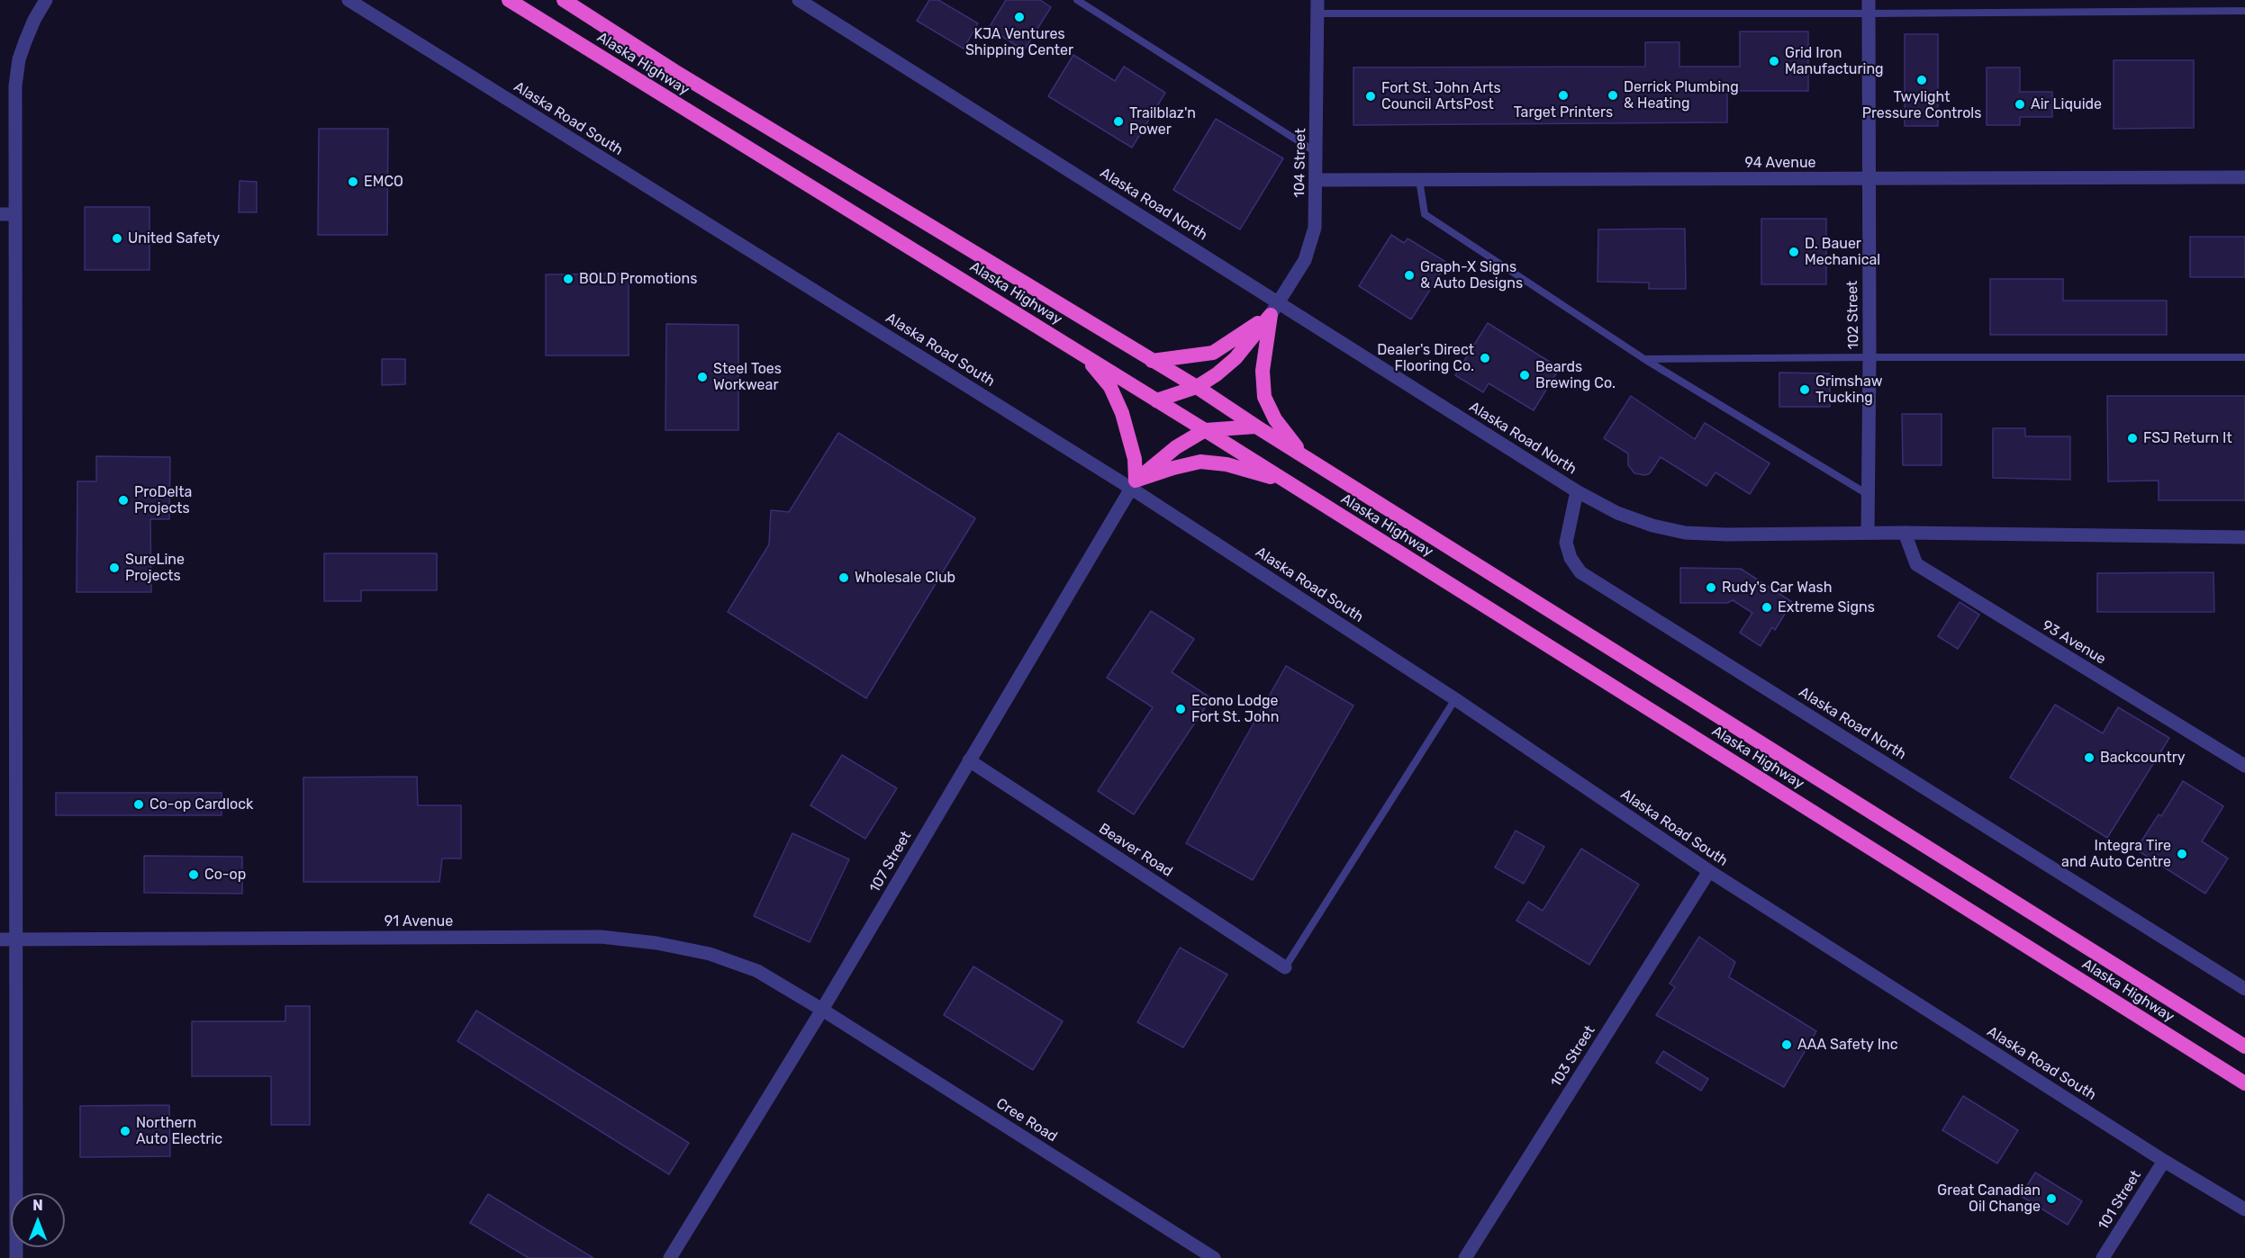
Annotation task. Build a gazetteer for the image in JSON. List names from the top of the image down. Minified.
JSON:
{"streets":{"highway":["Alaska Highway"],"street":["Alaska Road South","104 Street","94 Avenue","Alaska Road North","102 Street","93 Avenue","Beaver Road","107 Street","91 Avenue","103 Street","Cree Road","101 Street"]},"crossings":[["Alaska Road South","107 Street"],["Alaska Road South","103 Street"],["Alaska Road South","101 Street"],["104 Street","94 Avenue"],["104 Street","Alaska Road North"],["94 Avenue","102 Street"],["Beaver Road","107 Street"],["107 Street","91 Avenue"],["107 Street","Cree Road"],["91 Avenue","Cree Road"]],"places":["KJA Ventures Shipping Center","Grid Iron Manufacturing","Twylight Pressure Controls","Target Printers","Derrick Plumbing & Heating","Fort St. John Arts Council ArtsPost","Air Liquide","Trailblaz'n Power","EMCO","United Safety","D. Bauer Mechanical","Graph-X Signs & Auto Designs","BOLD Promotions","Dealer's Direct Flooring Co.","Beards Brewing Co.","Steel Toes Workwear","Grimshaw Trucking","FSJ Return It","ProDelta Projects","SureLine Projects","Wholesale Club","Rudy's Car Wash","Extreme Signs","Econo Lodge Fort St. John","Backcountry","Co-op Cardlock","Integra Tire and Auto Centre","Co-op","AAA Safety Inc","Northern Auto Electric","Great Canadian Oil Change"],"north":"top"}
